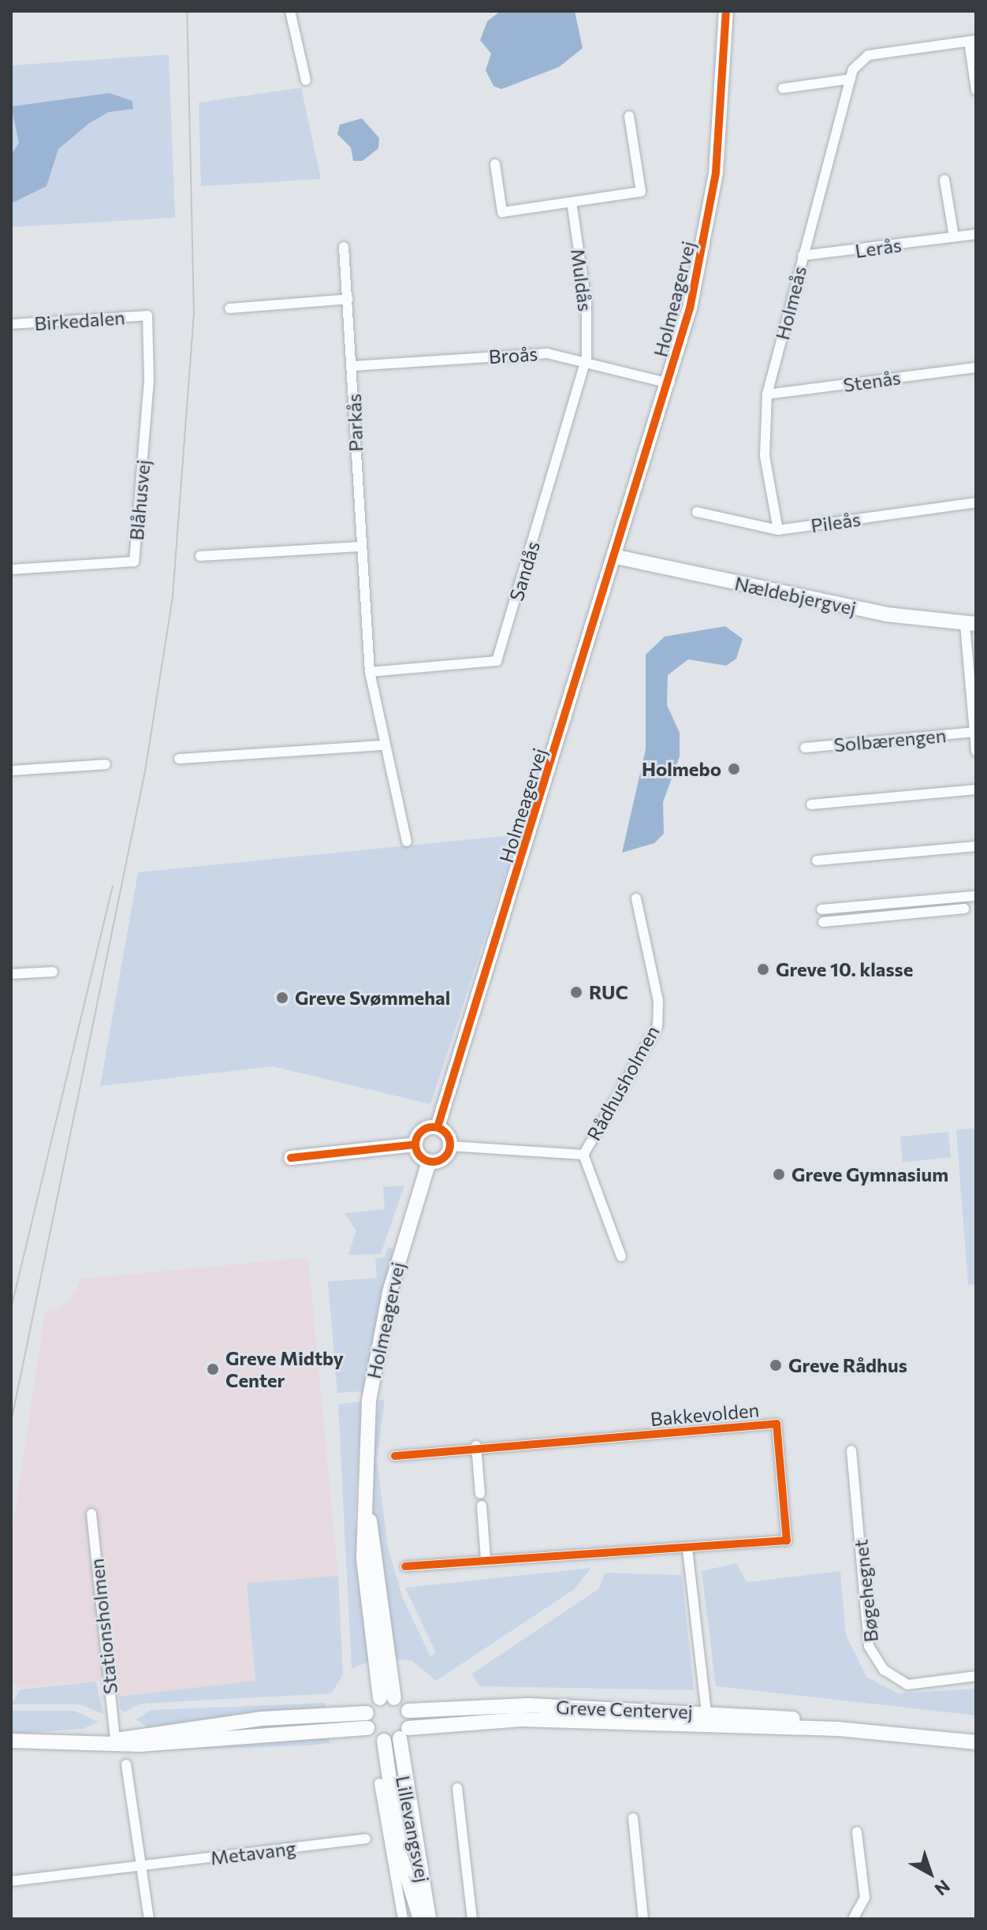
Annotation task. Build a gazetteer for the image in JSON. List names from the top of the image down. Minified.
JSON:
{"streets":{"street":["Lerås","Muldås","Holmeagervej","Holmeås","Birkedalen","Broås","Stenås","Parkås","Blåhusvej","Pileås","Sandås","Nældebjergvej","Solbærengen","Rådhusholmen","Bakkevolden","Bøgehegnet","Stationsholmen","Greve Centervej","Lillevangsvej","Metavang"]},"crossings":[["Lerås","Holmeås"],["Muldås","Broås"],["Muldås","Sandås"],["Holmeagervej","Broås"],["Holmeagervej","Nældebjergvej"],["Holmeagervej","Rådhusholmen"],["Holmeås","Stenås"],["Holmeås","Pileås"],["Birkedalen","Blåhusvej"],["Broås","Parkås"],["Broås","Sandås"],["Parkås","Sandås"],["Greve Centervej","Lillevangsvej"]],"places":["Holmebo","Greve 10. klasse","RUC","Greve Svømmehal","Greve Gymnasium","Greve Rådhus","Greve Midtby Center"],"north":"bottom right"}
